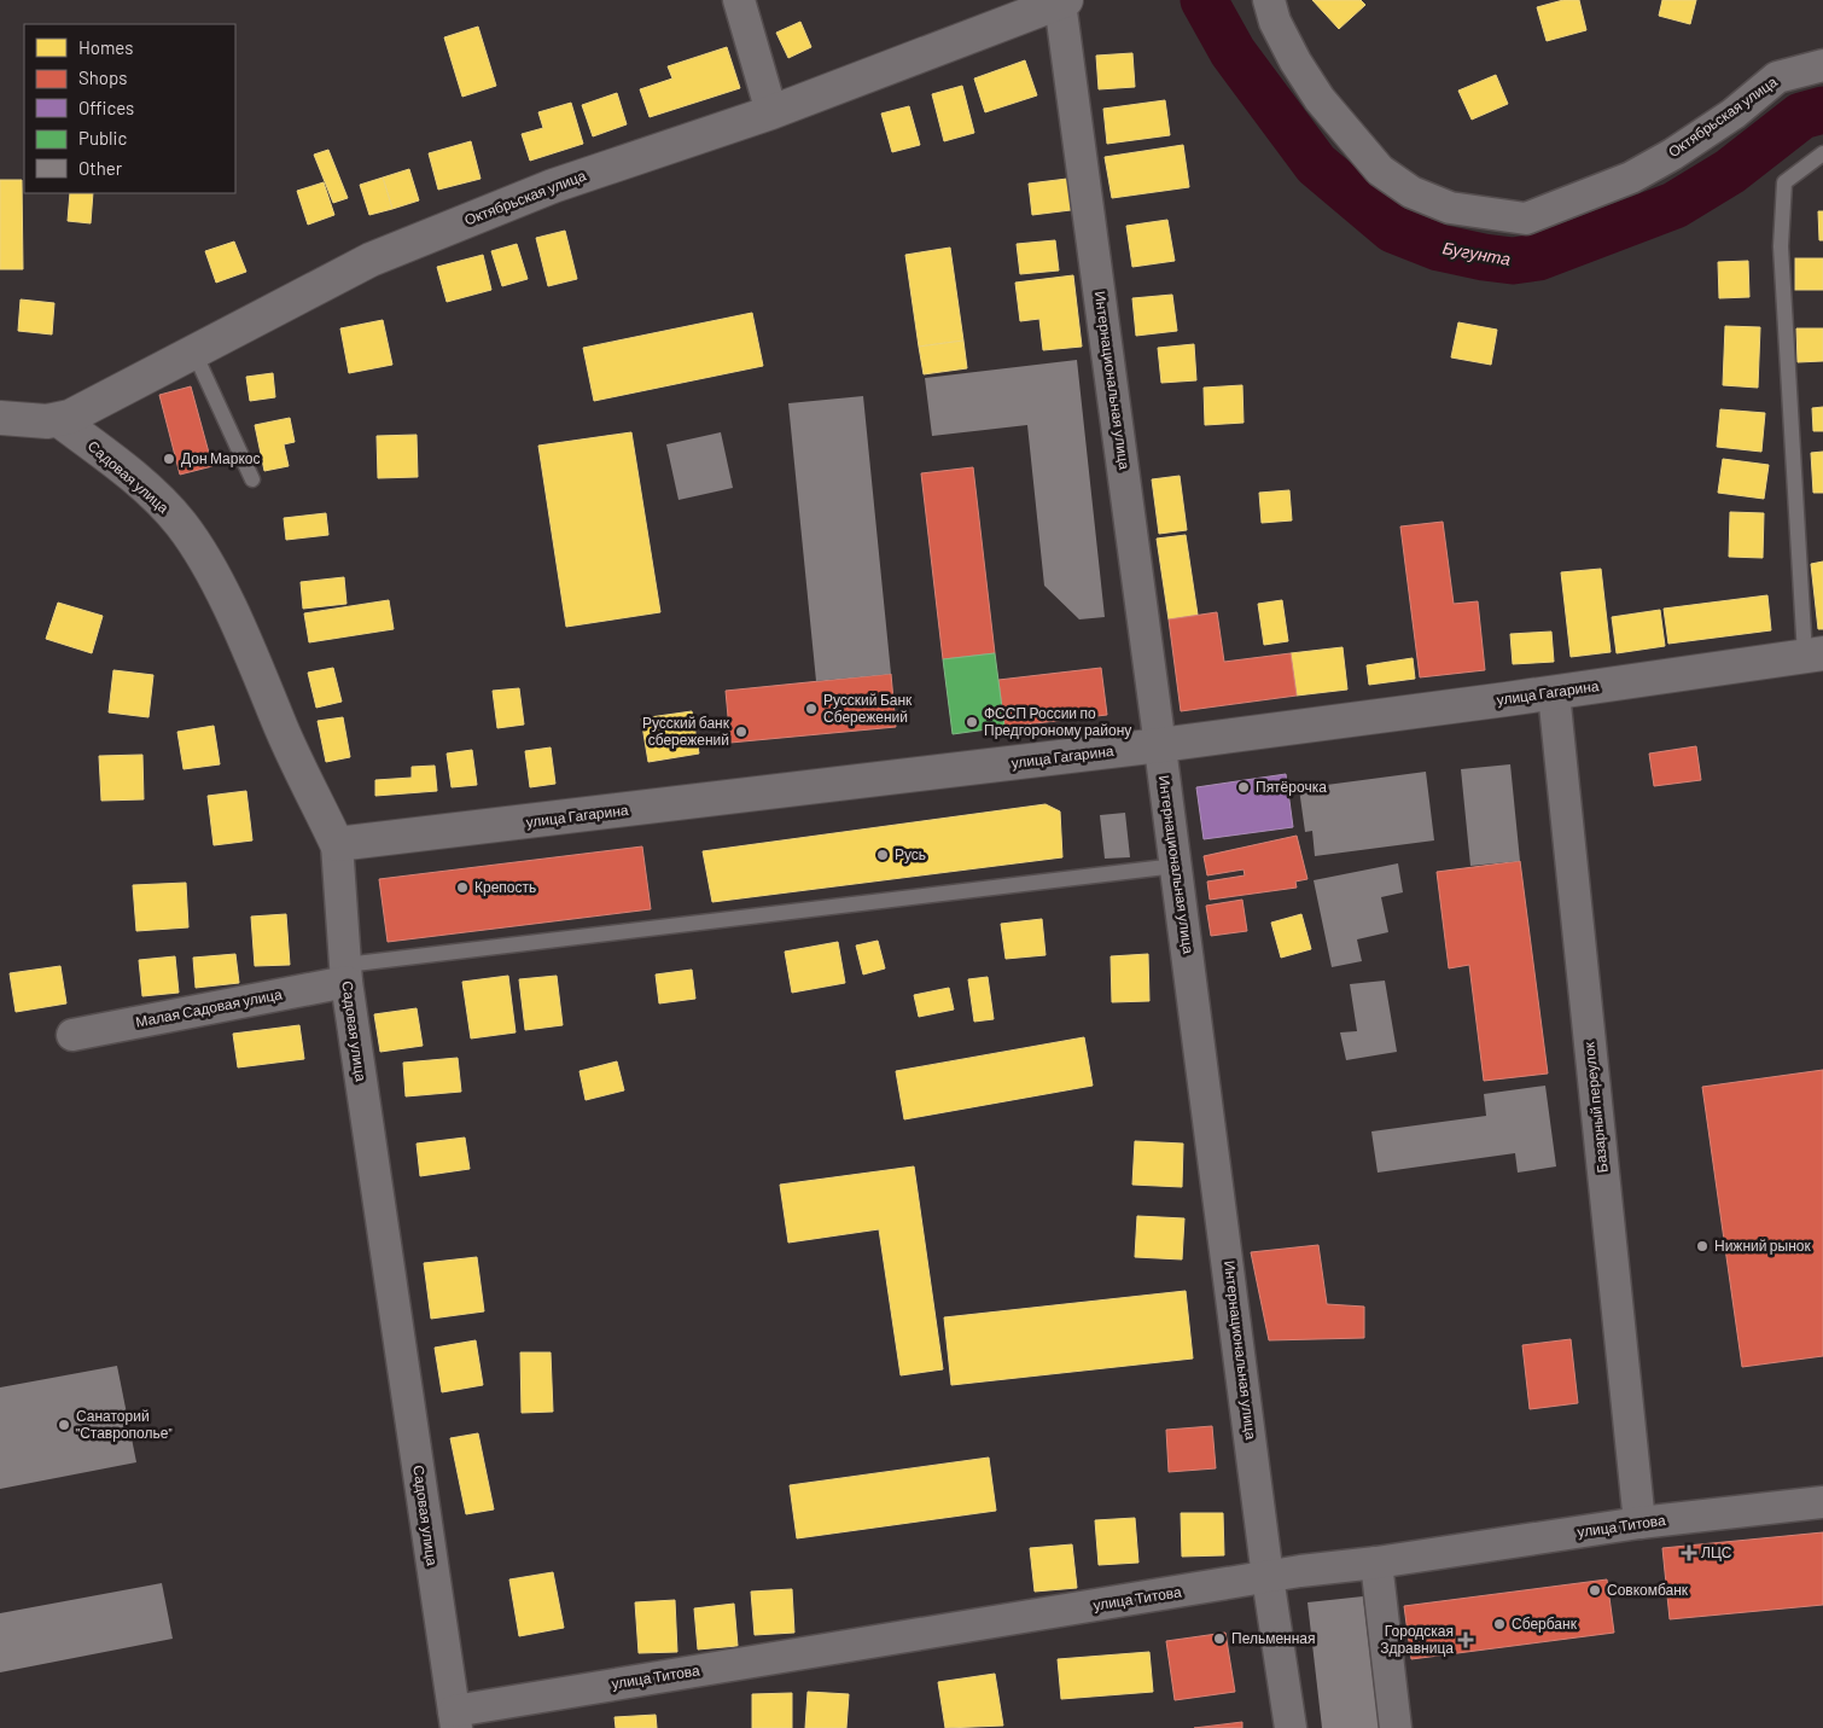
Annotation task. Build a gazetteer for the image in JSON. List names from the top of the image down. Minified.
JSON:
{"streets":{"street":["Октябрьская улица","Интернациональная улица","Садовая улица","улица Гагарина","Малая Садовая улица","Базарный переулок","улица Титова"]},"crossings":[["Октябрьская улица","Интернациональная улица"],["Октябрьская улица","Садовая улица"],["Интернациональная улица","улица Гагарина"],["Интернациональная улица","улица Титова"],["Садовая улица","улица Гагарина"],["Садовая улица","Малая Садовая улица"],["Садовая улица","улица Титова"],["улица Гагарина","Базарный переулок"],["Базарный переулок","улица Титова"]],"water":["Бугунта"],"places":{"other":["Дон Маркос","Русский Банк Сбережений","ФССП России по Предгороному району","Русский банк сбережений","Пятёрочка","Русь","Крепость","Нижний рынок","Санаторий \"Ставрополье\"","Совкомбанк","Сбербанк","Пельменная"],"health":["ЛЦС","Городская Здравница"]},"legend":["Homes","Shops","Offices","Public","Other"]}
